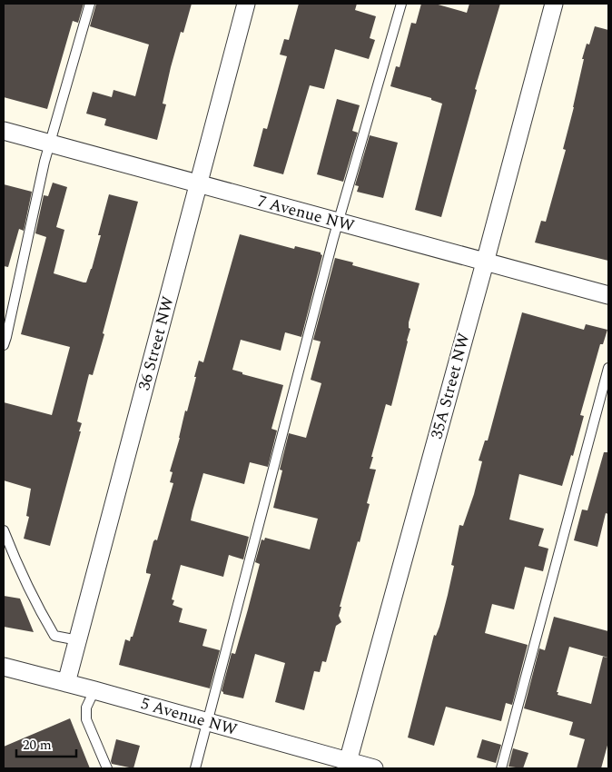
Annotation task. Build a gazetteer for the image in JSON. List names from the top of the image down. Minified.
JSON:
{"streets":{"street":["7 Avenue NW","36 Street NW","35A Street NW","5 Avenue NW"]},"crossings":[["7 Avenue NW","36 Street NW"],["7 Avenue NW","35A Street NW"],["36 Street NW","5 Avenue NW"],["35A Street NW","5 Avenue NW"]],"scale_bar":"20 m"}
